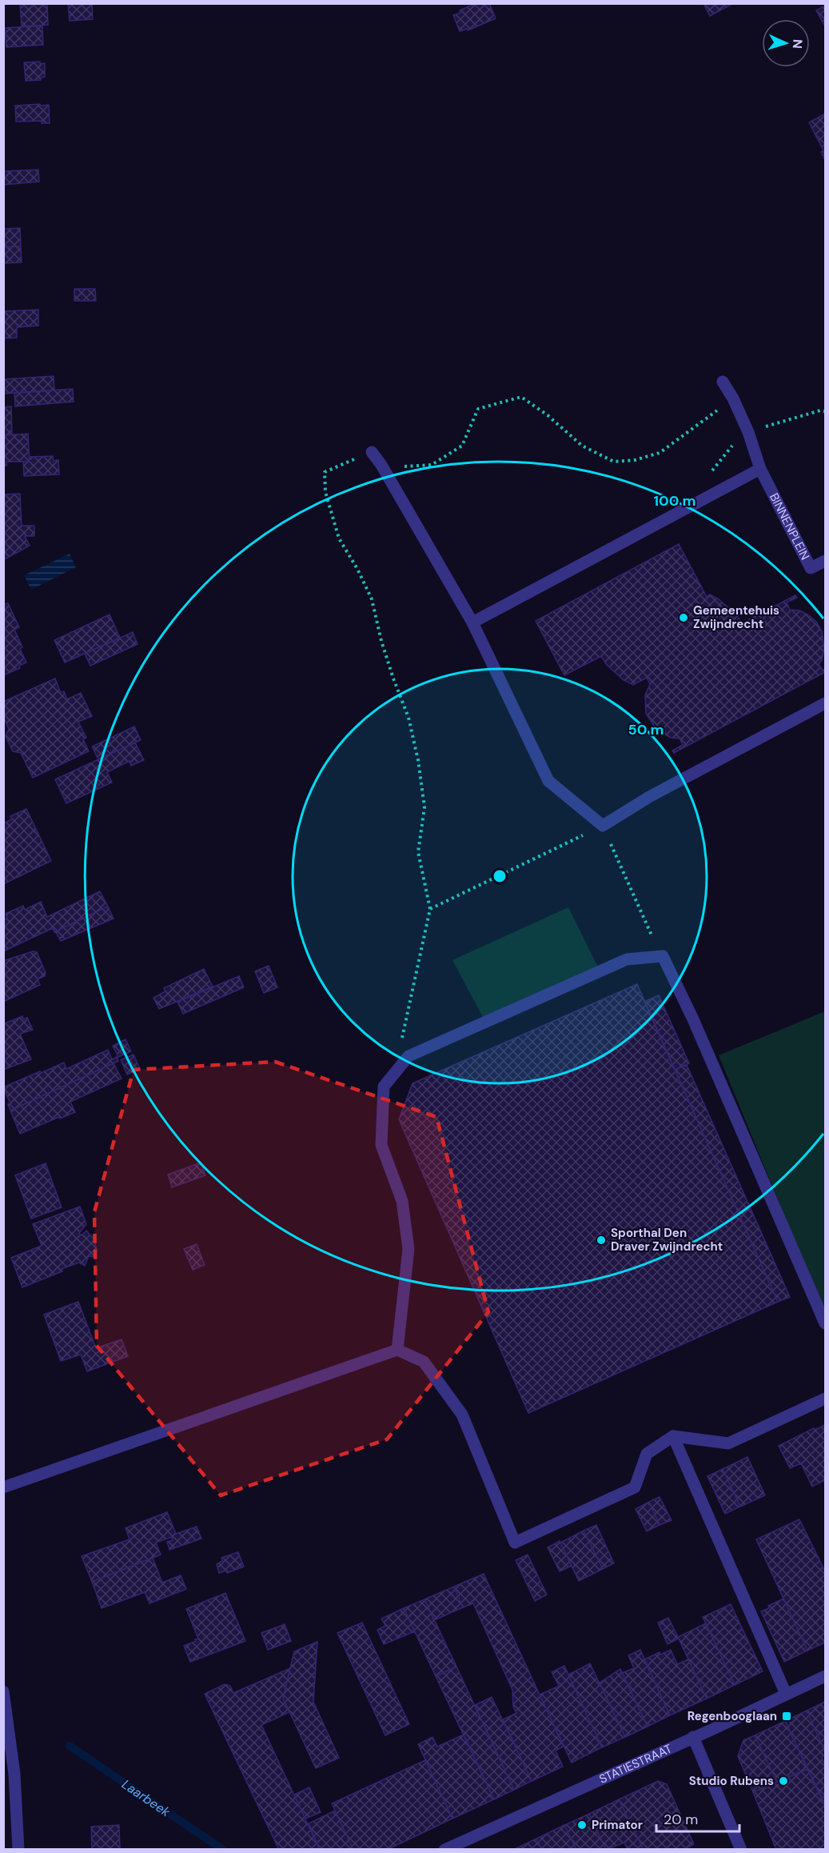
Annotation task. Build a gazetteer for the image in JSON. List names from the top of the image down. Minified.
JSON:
{"streets":{"street":["BINNENPLEIN","STATIESTRAAT"]},"water":["Laarbeek"],"places":{"other":["Gemeentehuis Zwijndrecht","Sporthal Den Draver Zwijndrecht","Studio Rubens","Primator"],"transit":["Regenbooglaan"]},"scale_bar":"20 m","north":"right","rings":["100 m","50 m"]}
